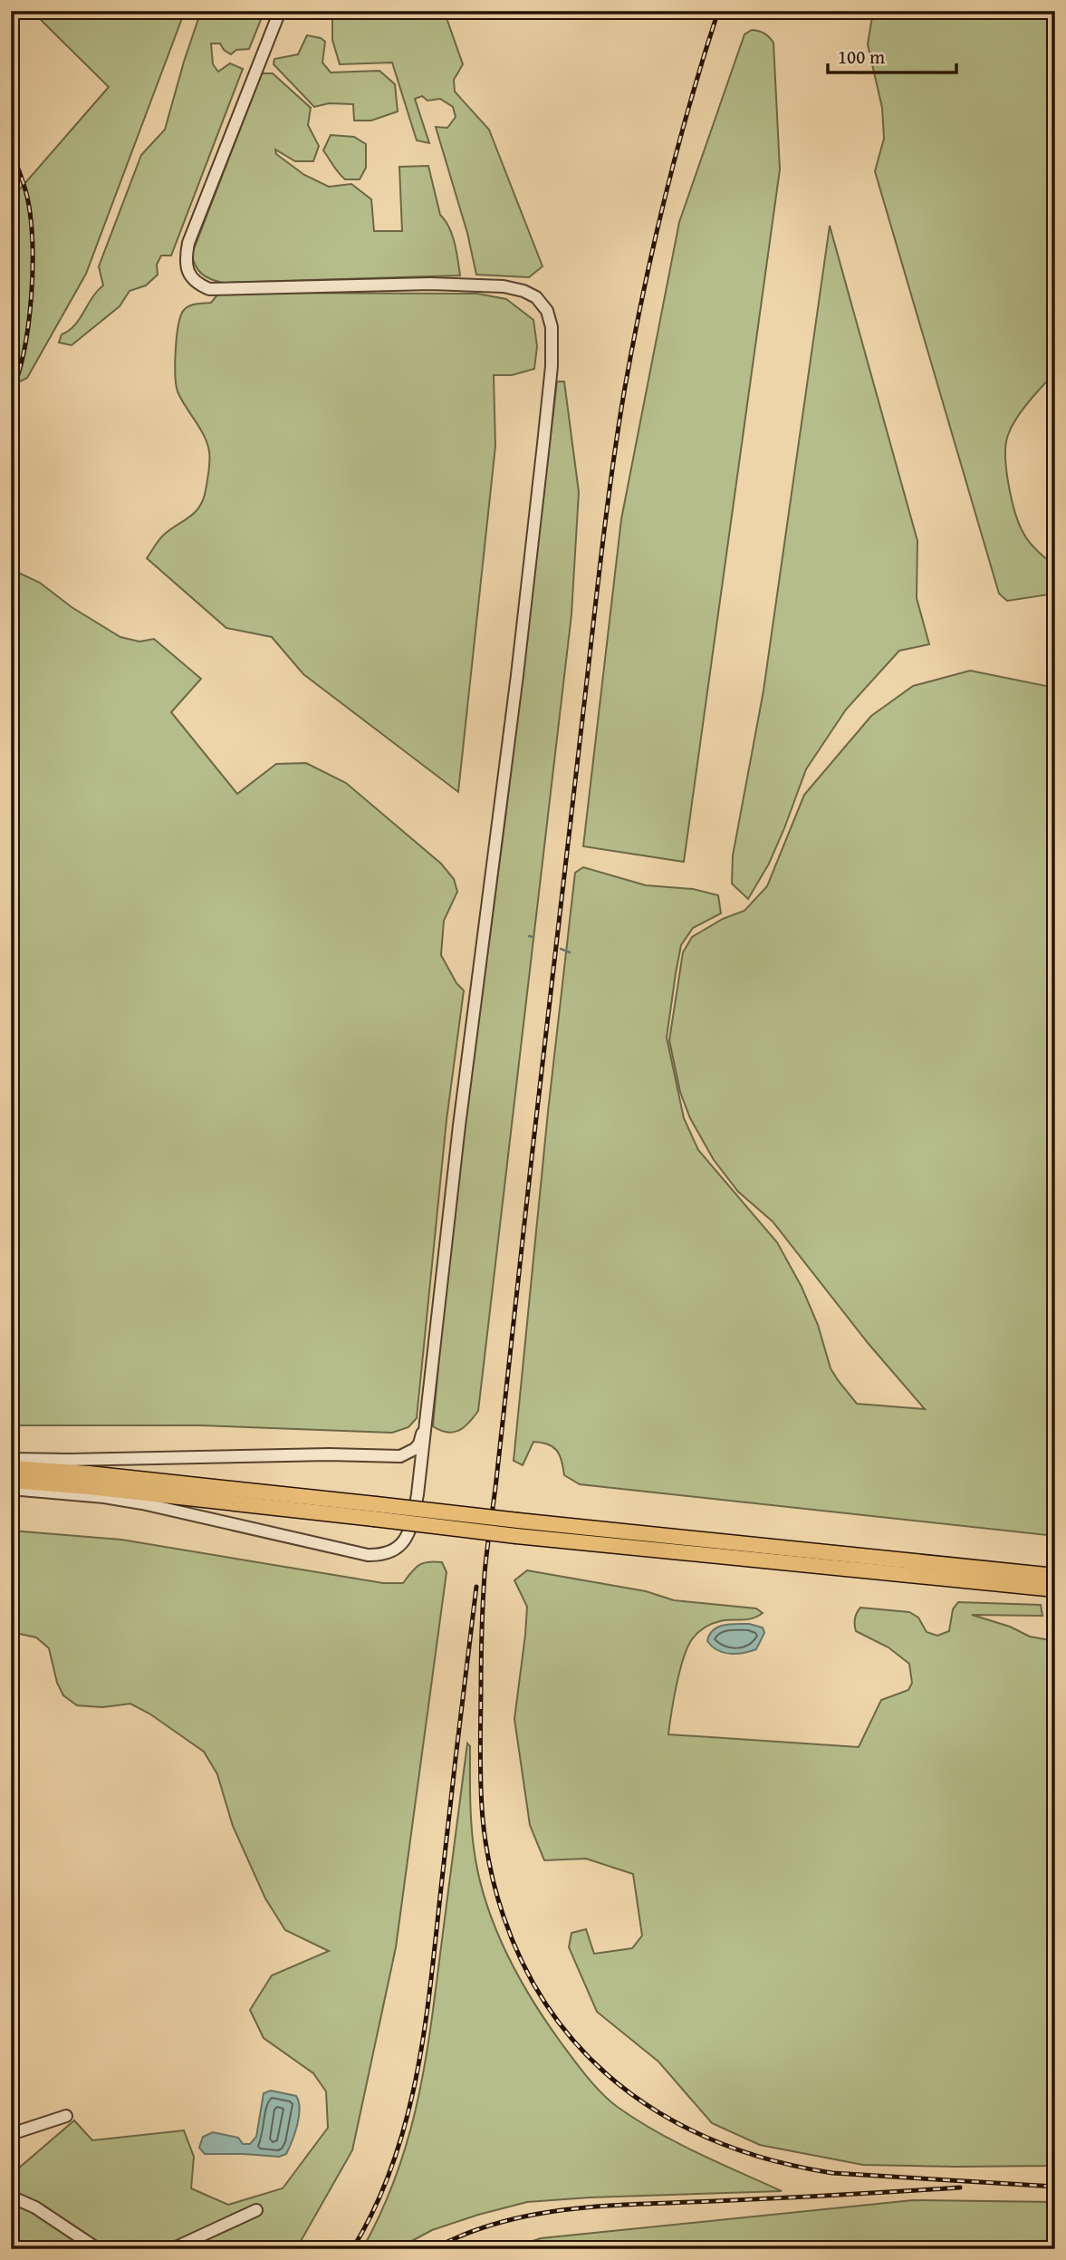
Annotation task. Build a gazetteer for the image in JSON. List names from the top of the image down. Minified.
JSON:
{"scale_bar":"100 m"}
